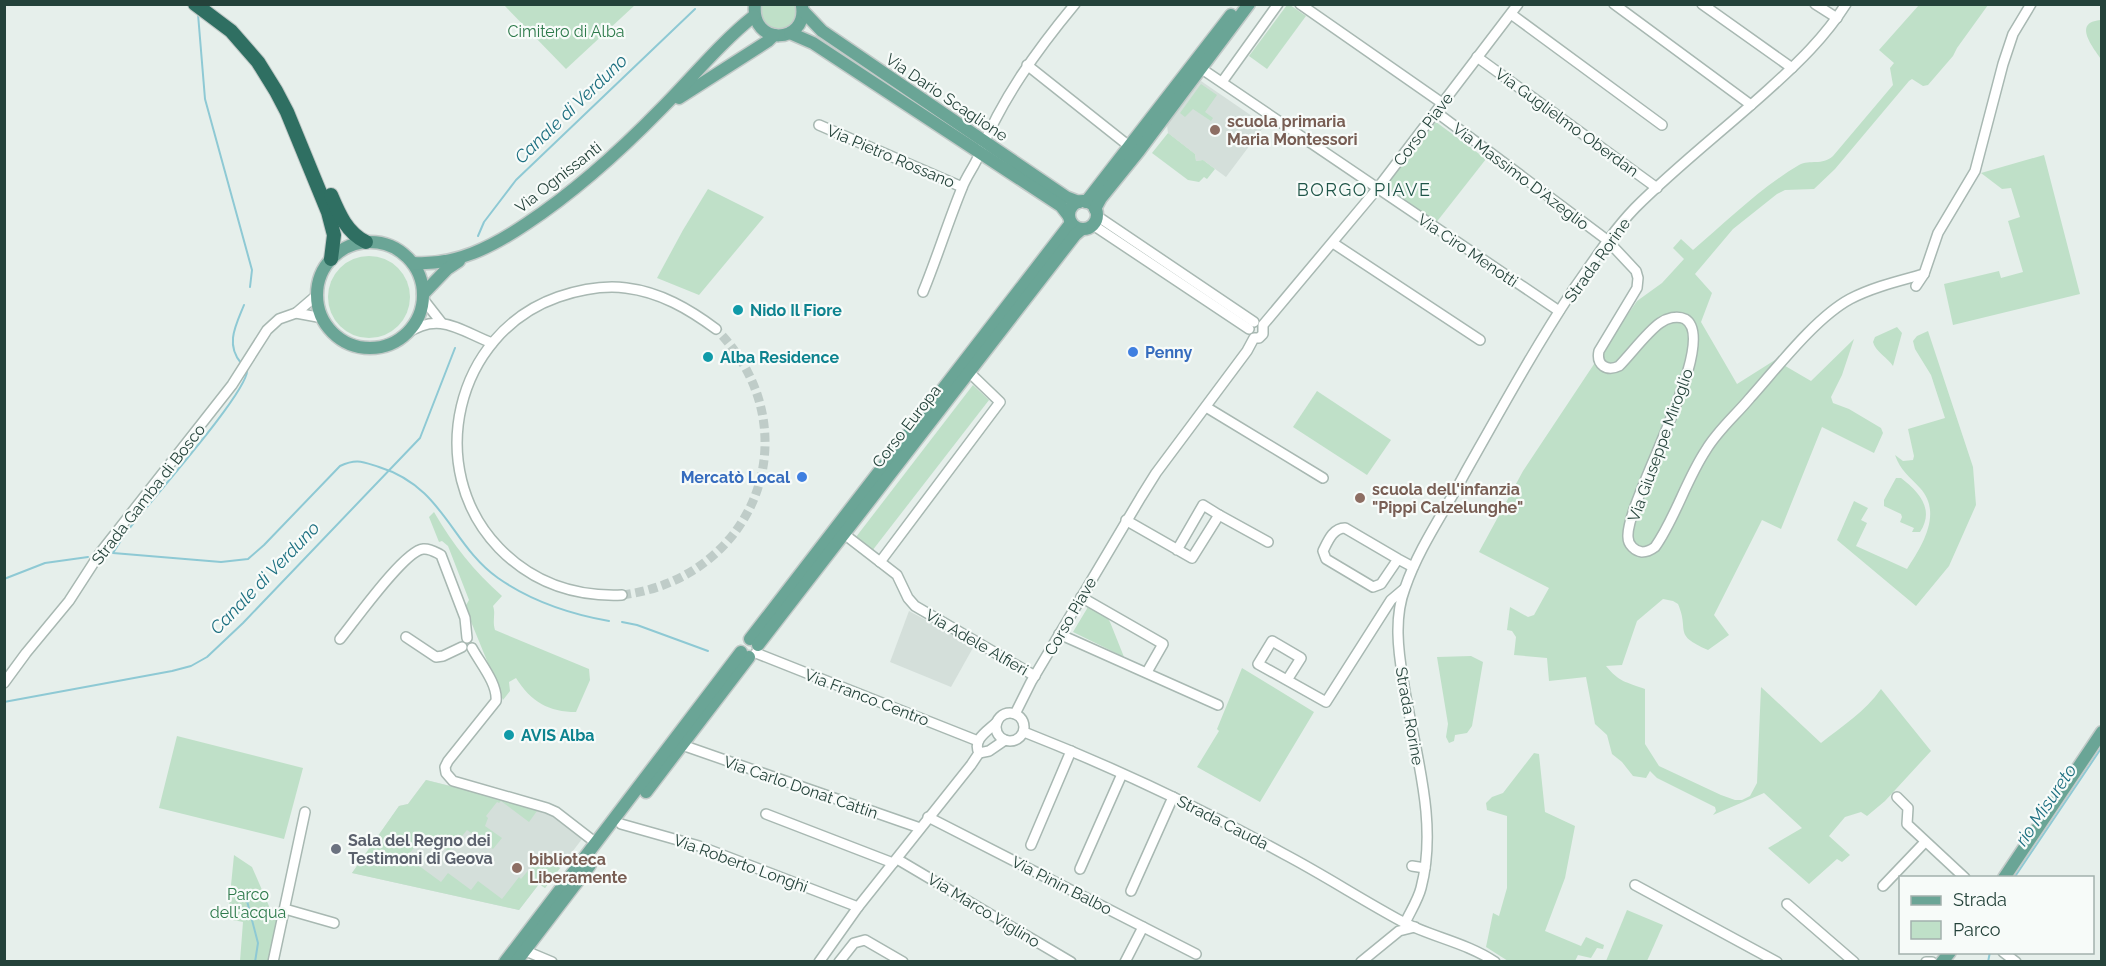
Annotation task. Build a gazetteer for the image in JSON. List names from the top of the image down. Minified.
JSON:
{"streets":{"main road":["Via Dario Scaglione","Via Ognissanti","Corso Europa"],"street":["Via Guglielmo Oberdan","Corso Piave","Via Pietro Rossano","Via Massimo D'Azeglio","Via Ciro Menotti","Strada Rorine","Via Giuseppe Miroglio","Strada Gamba di Bosco","Via Adele Alfieri","Via Franco Centro","Via Carlo Donat Cattin","Strada Cauda","Via Roberto Longhi","Via Pinin Balbo","Via Marco Viglino"]},"crossings":[["Via Dario Scaglione","Corso Piave"],["Via Dario Scaglione","Corso Europa"],["Via Guglielmo Oberdan","Corso Piave"],["Via Guglielmo Oberdan","Strada Rorine"],["Corso Piave","Via Massimo D'Azeglio"],["Corso Piave","Via Ciro Menotti"],["Corso Piave","Via Adele Alfieri"],["Corso Piave","Strada Cauda"],["Via Massimo D'Azeglio","Strada Rorine"],["Via Massimo D'Azeglio","Via Giuseppe Miroglio"],["Via Ognissanti","Strada Gamba di Bosco"],["Via Ciro Menotti","Strada Rorine"],["Via Ciro Menotti","Corso Europa"],["Strada Rorine","Via Giuseppe Miroglio"],["Strada Rorine","Strada Cauda"],["Corso Europa","Via Adele Alfieri"],["Corso Europa","Via Franco Centro"],["Corso Europa","Via Carlo Donat Cattin"],["Corso Europa","Via Roberto Longhi"]],"districts":["BORGO PIAVE"],"water":["Canale di Verduno","rio Misureto"],"parks":["Cimitero di Alba","Parco dell'acqua"],"places":["scuola primaria Maria Montessori","Nido Il Fiore","Penny","Alba Residence","Mercatò Local","scuola dell'infanzia \"Pippi Calzelunghe\"","AVIS Alba","Sala del Regno dei Testimoni di Geova","biblioteca Liberamente"],"legend":["Strada","Parco"]}
